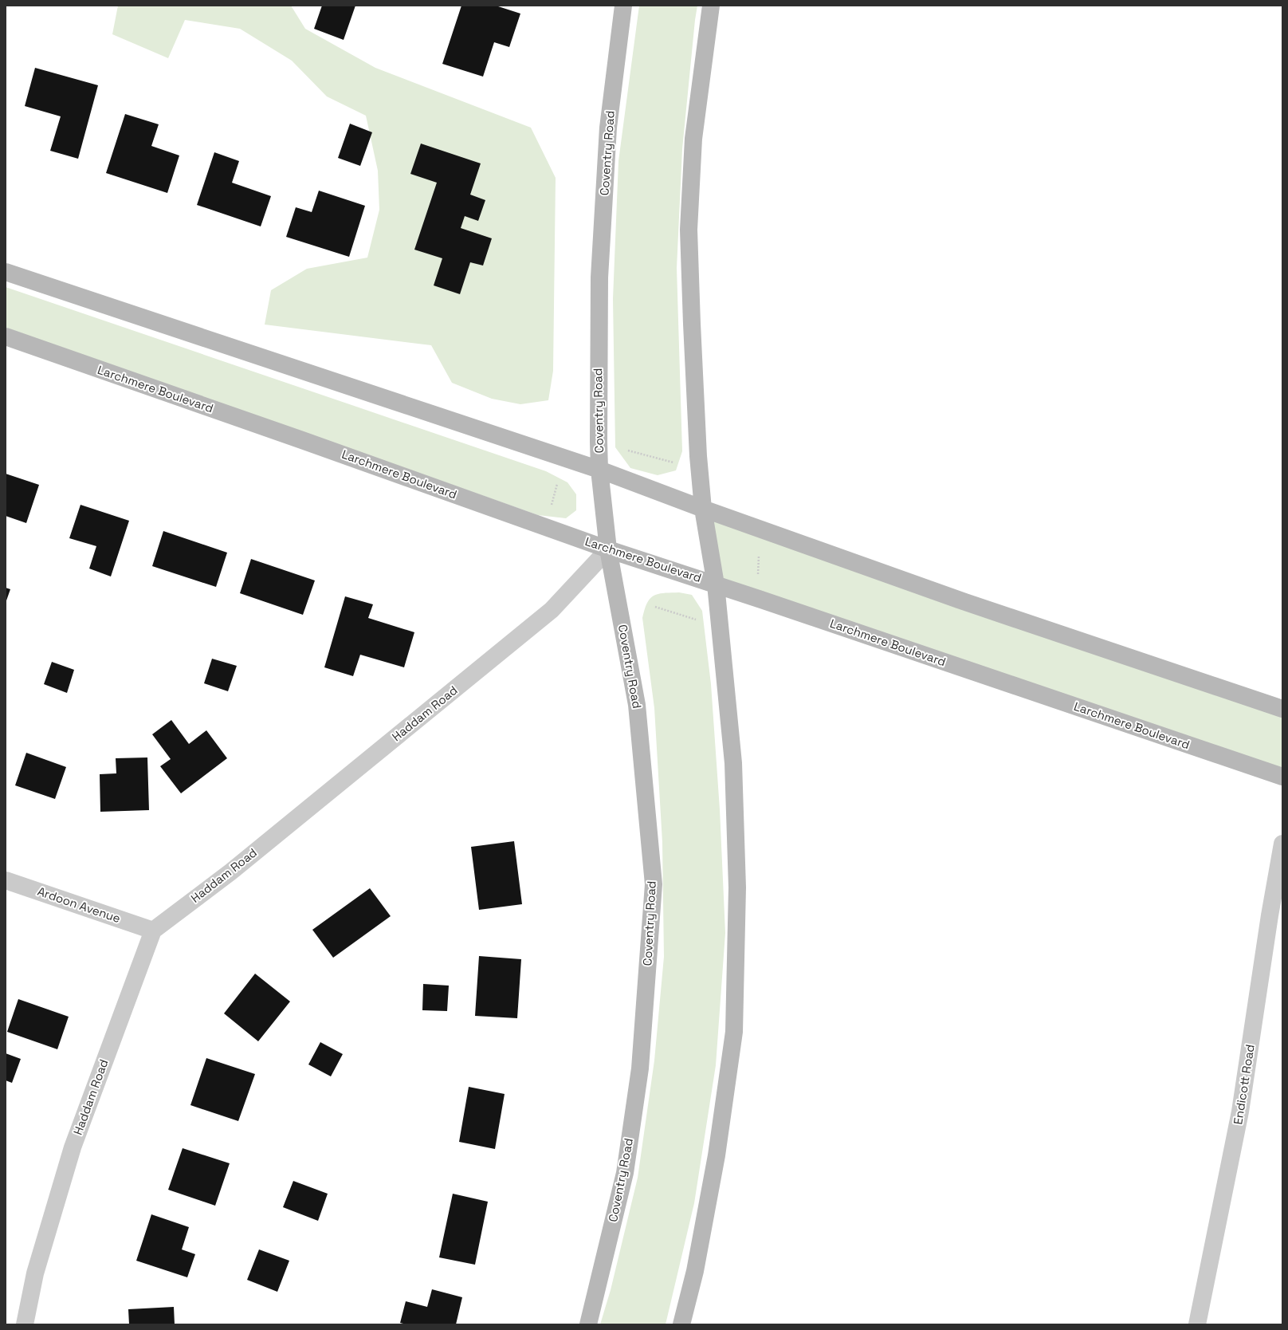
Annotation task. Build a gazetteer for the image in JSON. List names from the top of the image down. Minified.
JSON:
{"streets":{"main road":["Coventry Road","Larchmere Boulevard"],"street":["Haddam Road","Ardoon Avenue","Endicott Road"]},"crossings":[["Coventry Road","Larchmere Boulevard"],["Coventry Road","Haddam Road"],["Larchmere Boulevard","Haddam Road"],["Haddam Road","Ardoon Avenue"]]}
